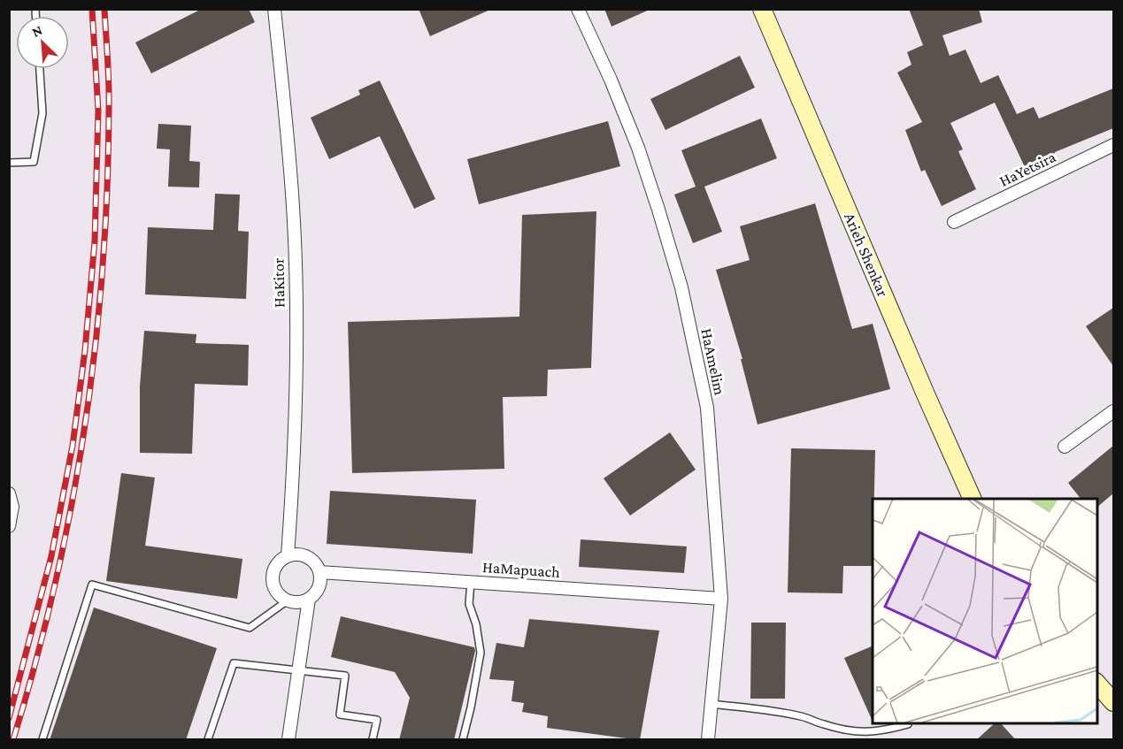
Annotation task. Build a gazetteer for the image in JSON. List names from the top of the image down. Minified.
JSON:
{"streets":{"street":["HaYetsira","Arieh Shenkar","HaKitor","HaAmelim","HaMapuach"]},"crossings":[["HaKitor","HaMapuach"],["HaAmelim","HaMapuach"]],"north":"top left"}
